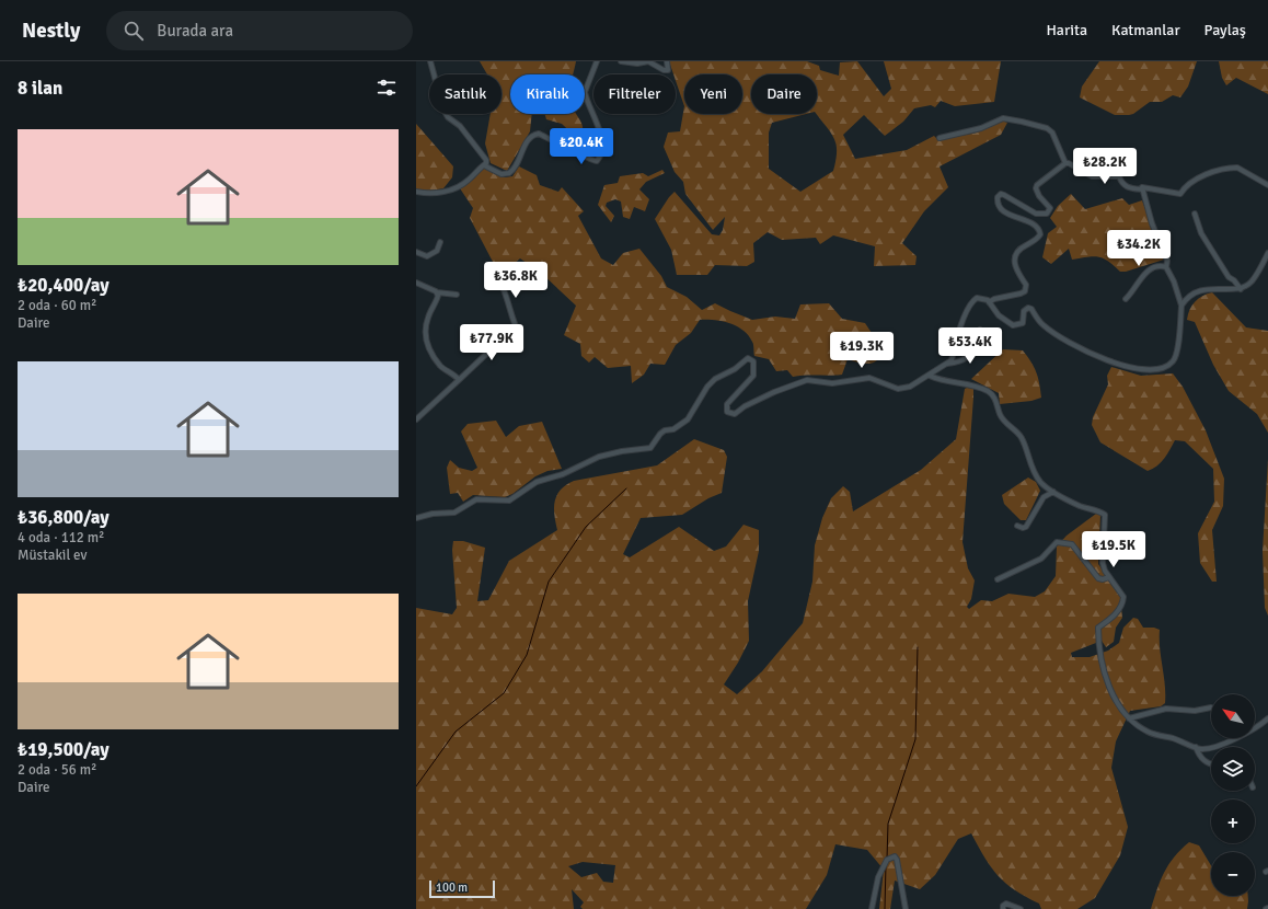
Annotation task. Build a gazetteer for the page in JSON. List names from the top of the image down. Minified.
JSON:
{"scale_bar":"100 m","north":"top left","page":{"header":"Nestly","search":"Burada ara","nav":["Harita","Katmanlar","Paylaş"],"heading":"8 ilan","chip":["Satılık","Kiralık","Filtreler","Yeni","Daire"],"list":[{"name":"₺20,400/ay","note":"2 oda · 60 m² · Daire"},{"name":"₺36,800/ay","note":"4 oda · 112 m² · Müstakil ev"},{"name":"₺19,500/ay","note":"2 oda · 56 m² · Daire"}],"price":["₺20.4K","₺28.2K","₺34.2K","₺36.8K","₺77.9K","₺53.4K","₺19.3K","₺19.5K"],"map_buttons":["+","−"],"scale":"100 m"}}
